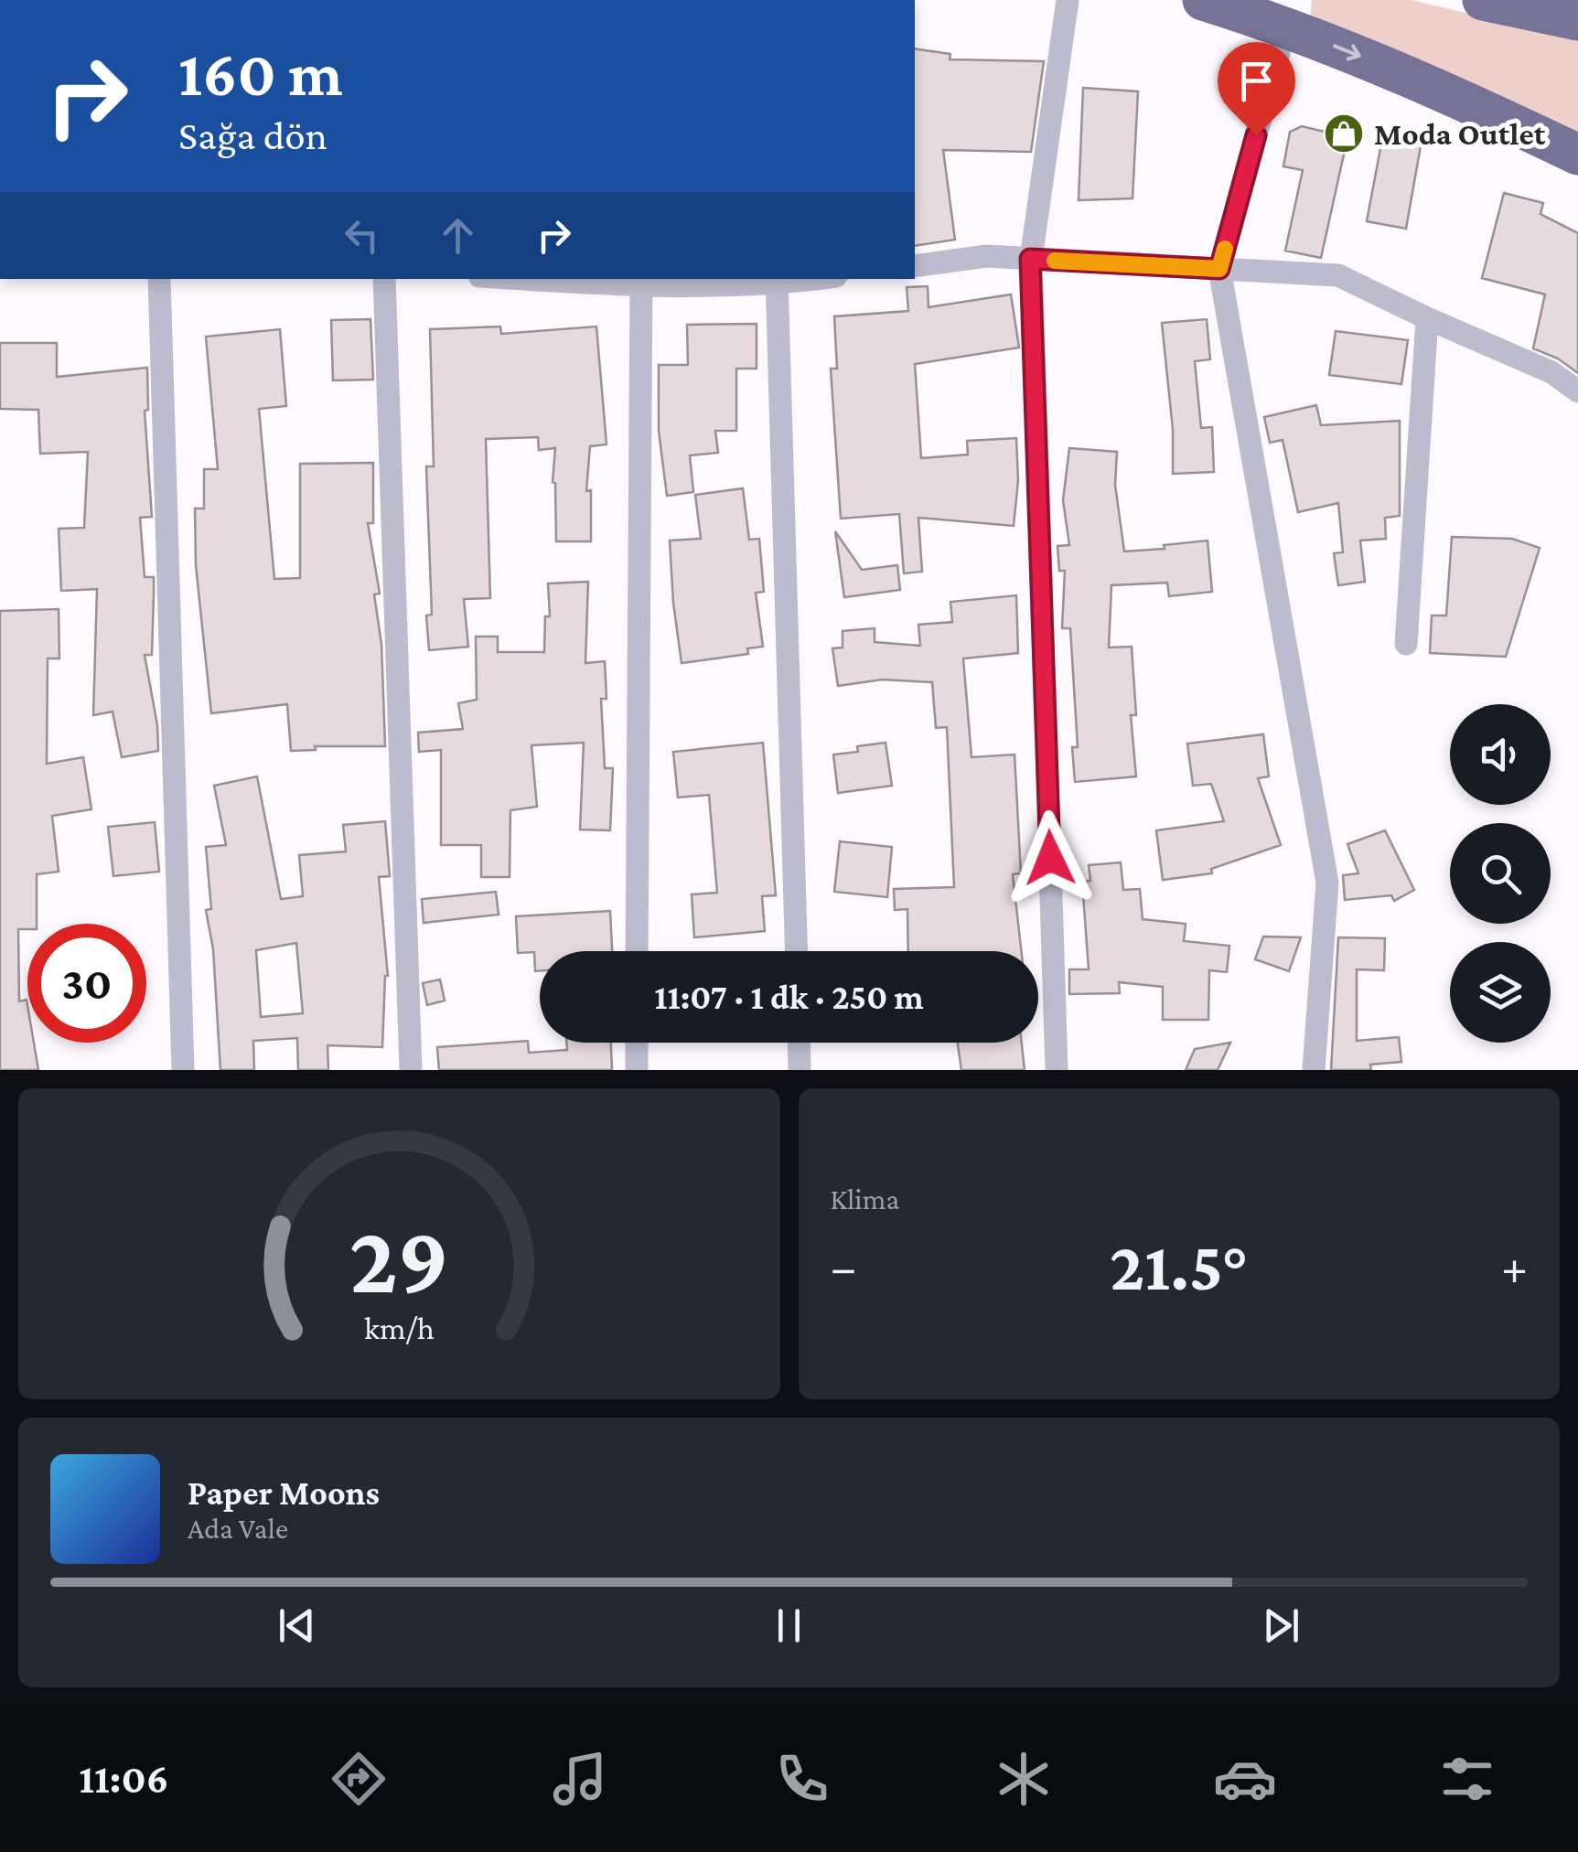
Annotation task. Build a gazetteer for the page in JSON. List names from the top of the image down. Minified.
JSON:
{"places":{"shop":["Moda Outlet"]},"page":{"turn":["160 m","Sağa dön"],"limit":"30","trip":"11:07 · 1 dk · 250 m","tile":"Klima","heat":["−","21.5°","+"],"song":["Paper Moons","Ada Vale"],"tabs":"11:06","gauge":["29","km/h"]}}
